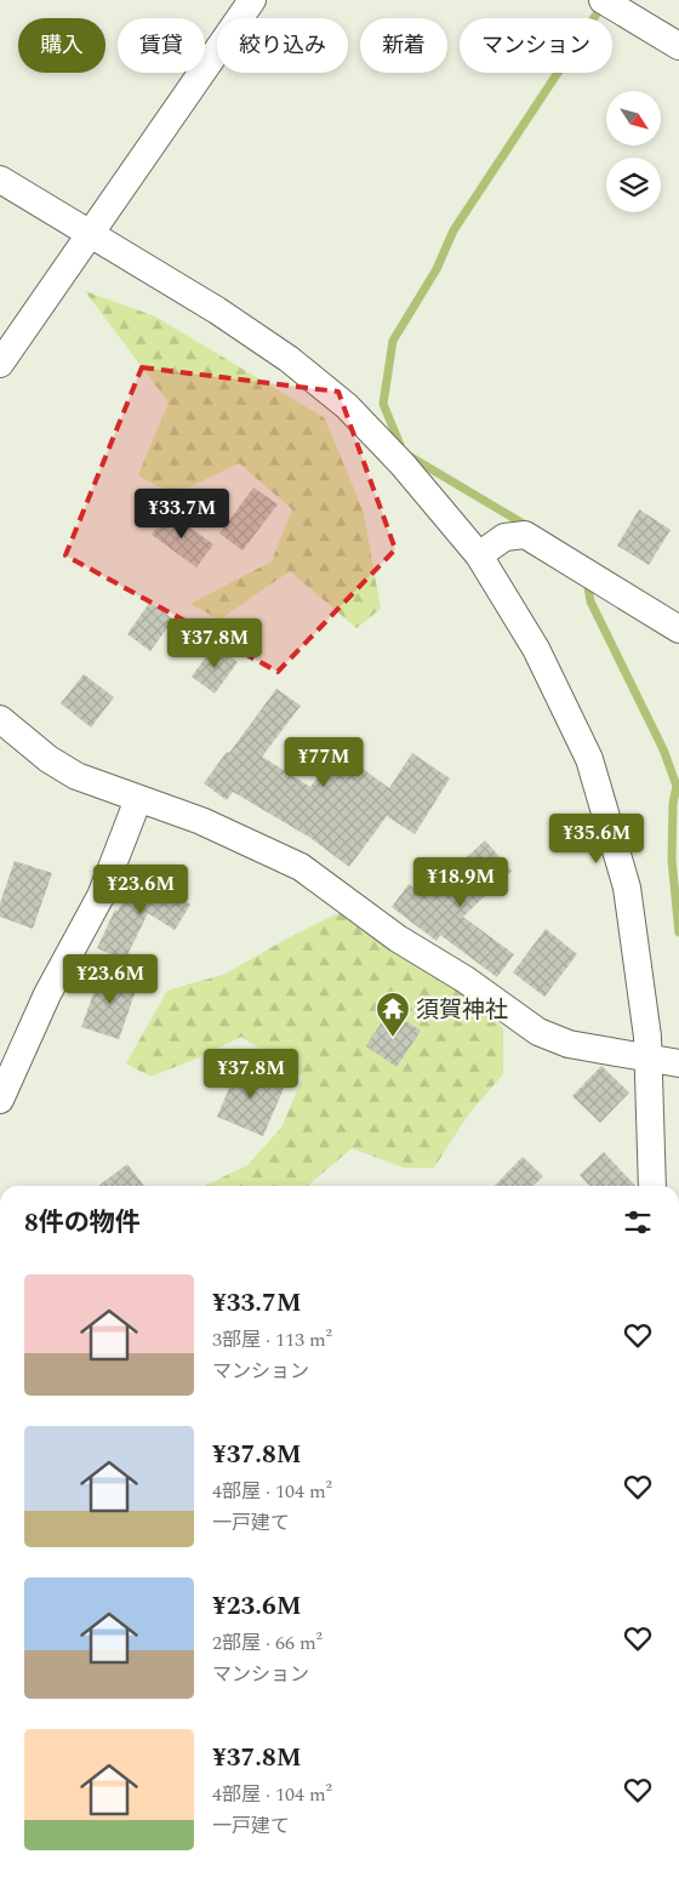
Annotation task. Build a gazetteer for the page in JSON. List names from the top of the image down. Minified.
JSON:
{"places":{"temple":["須賀神社"]},"north":"bottom right","page":{"chip":["購入","賃貸","絞り込み","新着","マンション"],"price":["¥33.7M","¥37.8M","¥77M","¥35.6M","¥18.9M","¥23.6M","¥23.6M","¥37.8M"],"heading":"8件の物件","list":[{"name":"¥33.7M","note":"3部屋 · 113 m² · マンション"},{"name":"¥37.8M","note":"4部屋 · 104 m² · 一戸建て"},{"name":"¥23.6M","note":"2部屋 · 66 m² · マンション"},{"name":"¥37.8M","note":"4部屋 · 104 m² · 一戸建て"}]}}
